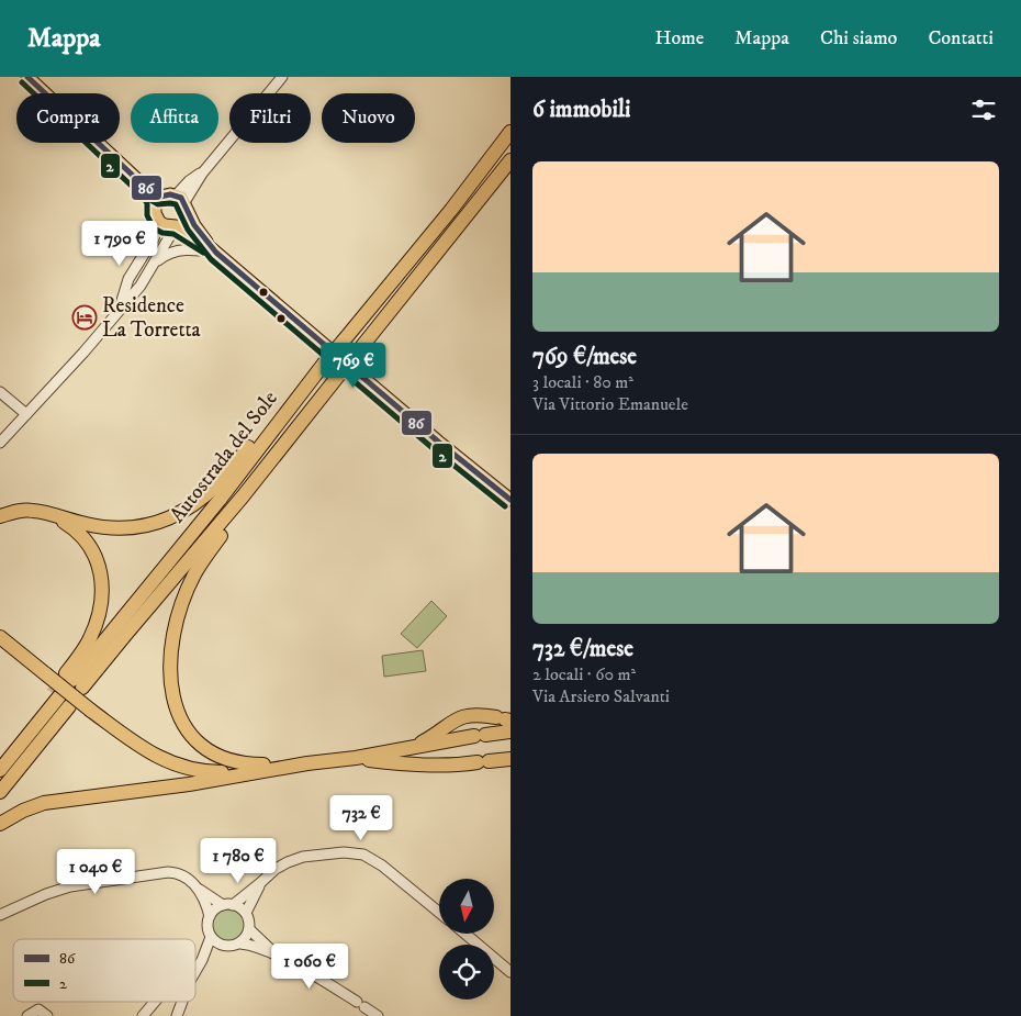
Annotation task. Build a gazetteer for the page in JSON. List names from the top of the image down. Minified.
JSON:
{"streets":{"highway":["Autostrada del Sole"]},"places":{"hotel":["Residence La Torretta"]},"lines":["transit line 86","transit line 2"],"legend":["86","2"],"north":"bottom","page":{"header":"Mappa","nav":["Home","Mappa","Chi siamo","Contatti"],"heading":"6 immobili","chip":["Compra","Affitta","Filtri","Nuovo"],"list":[{"name":"769 €/mese","note":"3 locali · 80 m² · Via Vittorio Emanuele"},{"name":"732 €/mese","note":"2 locali · 60 m² · Via Arsiero Salvanti"}],"price":["1 790 €","769 €","732 €","1 780 €","1 040 €","1 060 €"]}}
